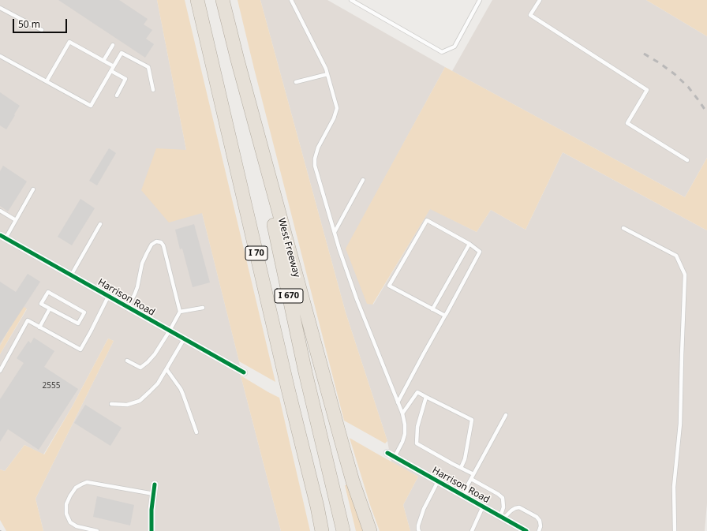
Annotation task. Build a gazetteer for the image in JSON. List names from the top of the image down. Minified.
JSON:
{"streets":{"highway":["West Freeway","I 70","I 670"],"street":["Harrison Road"]},"crossings":[["West Freeway","I 670"]],"house_numbers":["2555"],"scale_bar":"50 m"}
